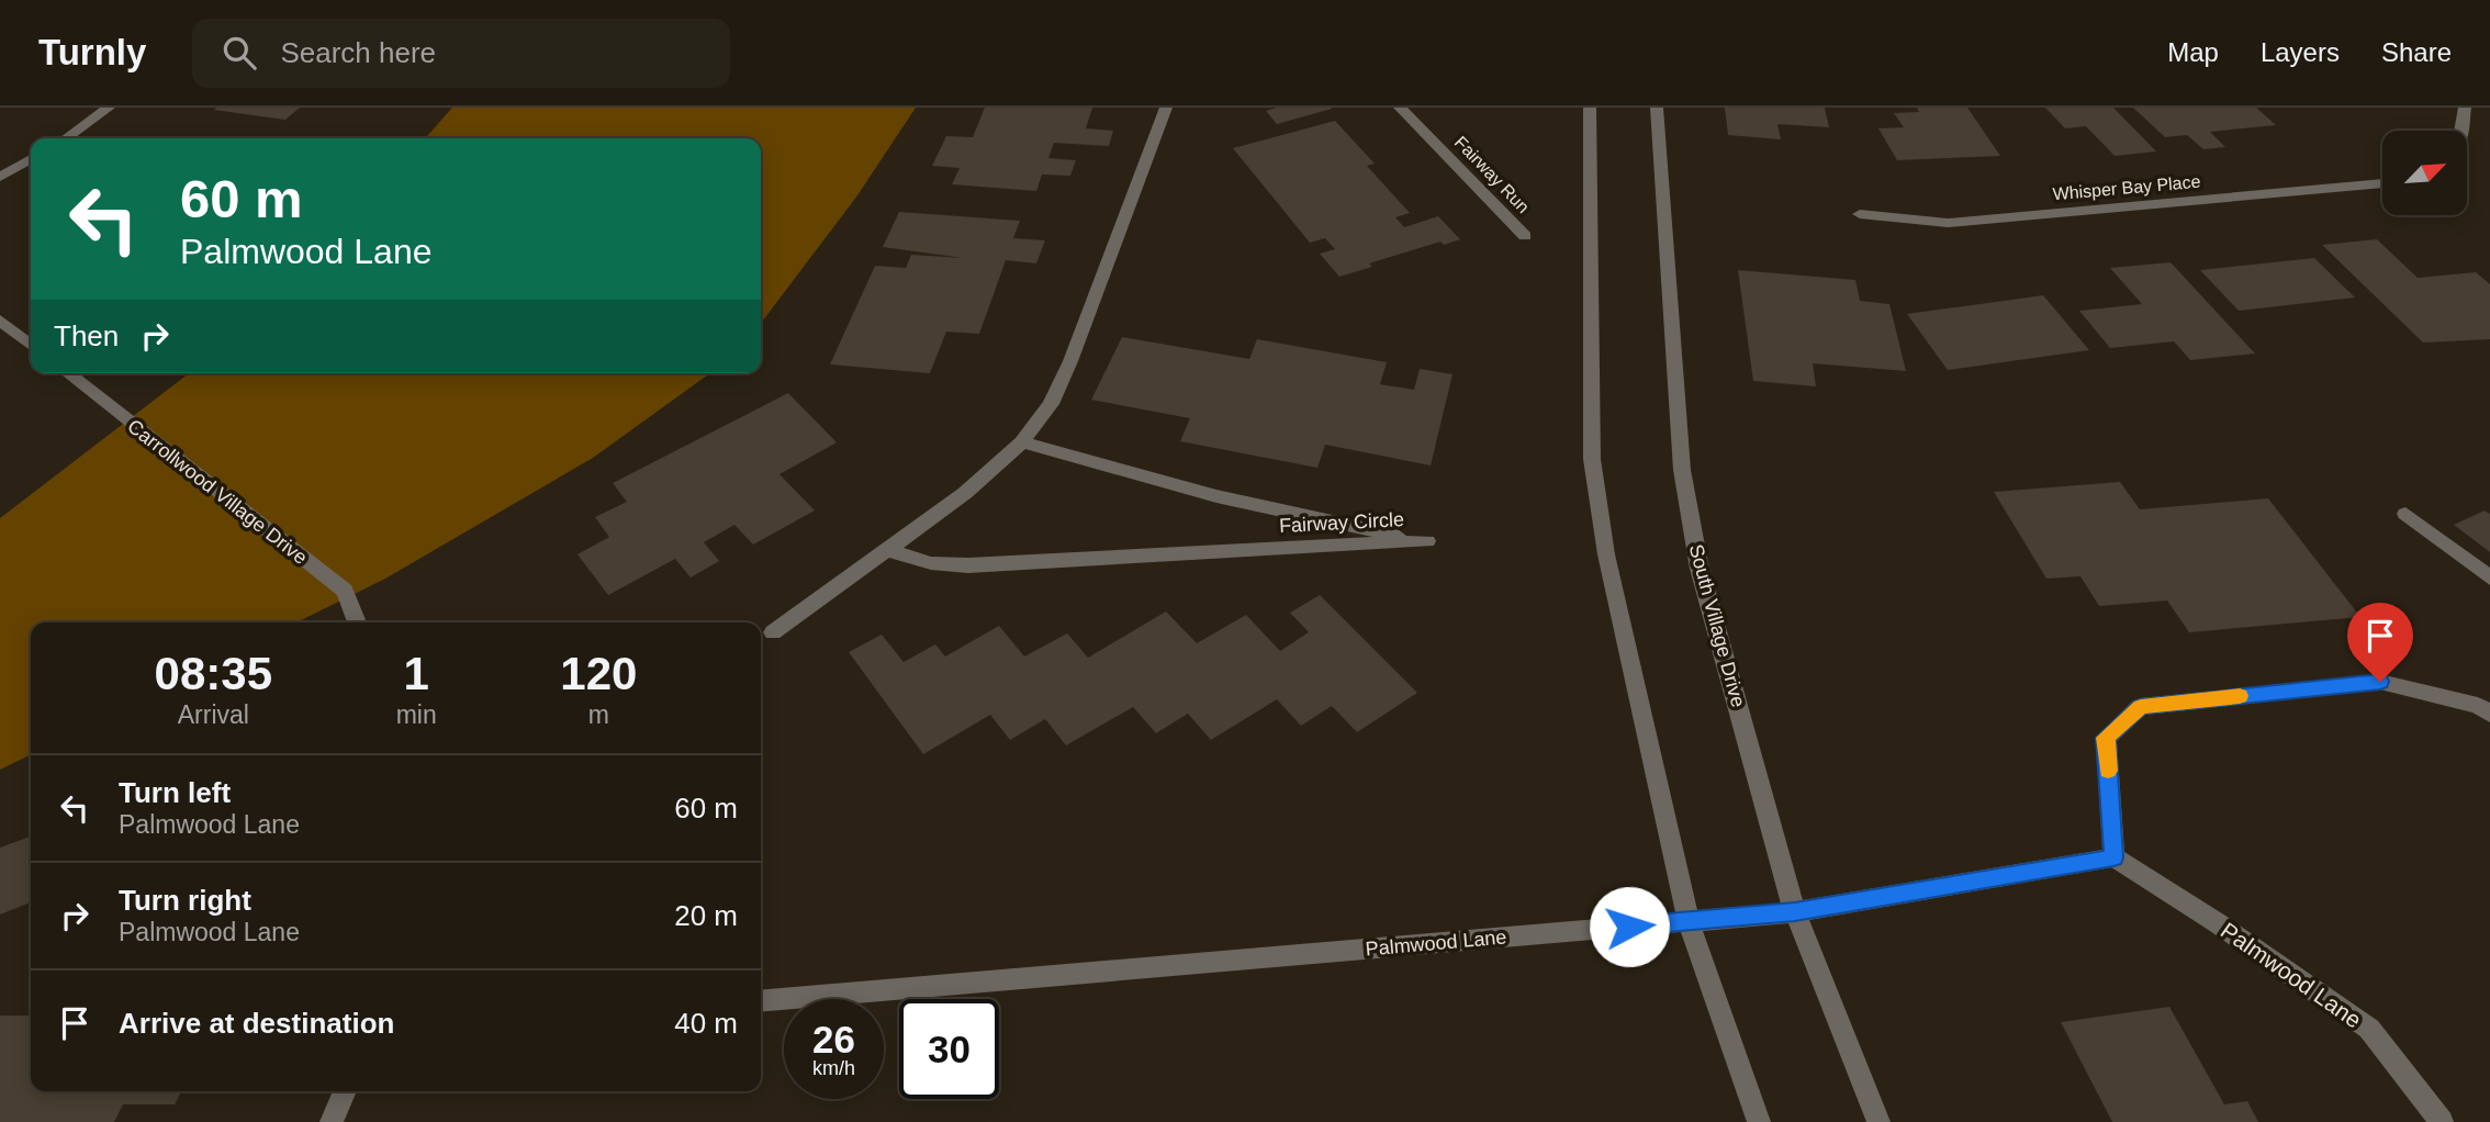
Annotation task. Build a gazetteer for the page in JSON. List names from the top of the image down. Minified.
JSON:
{"streets":{"street":["Fairway Run","Whisper Bay Place","Carrollwood Village Drive","Fairway Circle","South Village Drive","Palmwood Lane"]},"crossings":[["South Village Drive","Palmwood Lane"]],"north":"top right","page":{"header":"Turnly","search":"Search here","nav":["Map","Layers","Share"],"turn":["60 m","Palmwood Lane"],"then":"Then","eta":["08:35","Arrival","1","min","120","m"],"list":[{"name":"Turn left","note":"Palmwood Lane","value":"60 m"},{"name":"Turn right","note":"Palmwood Lane","value":"20 m"},{"name":"Arrive at destination","value":"40 m"}],"speed":"26 km/h","limit":"30"}}
